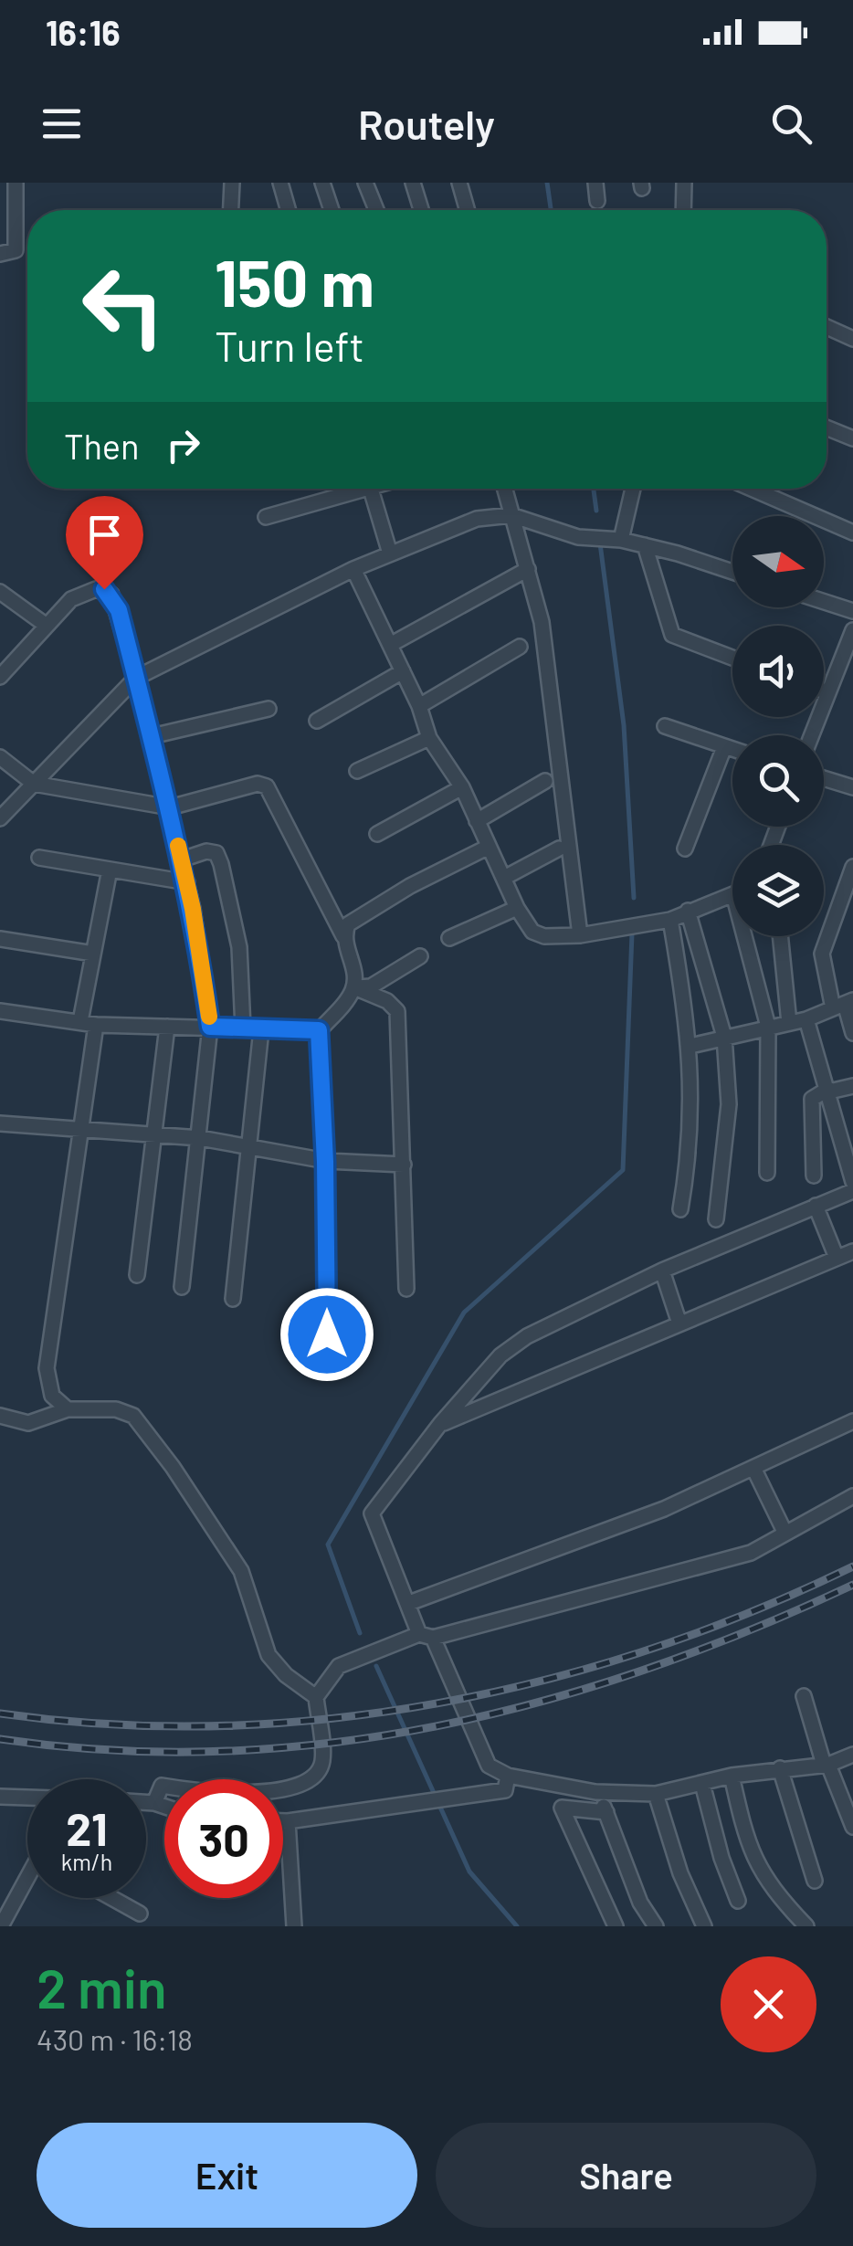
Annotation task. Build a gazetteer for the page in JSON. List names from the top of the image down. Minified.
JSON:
{"north":"right","page":{"status":"16:16","header":"Routely","turn":["150 m","Turn left"],"then":"Then","speed":"21 km/h","limit":"30","heading":["2 min","430 m · 16:18"],"buttons":["Exit","Share"]}}
